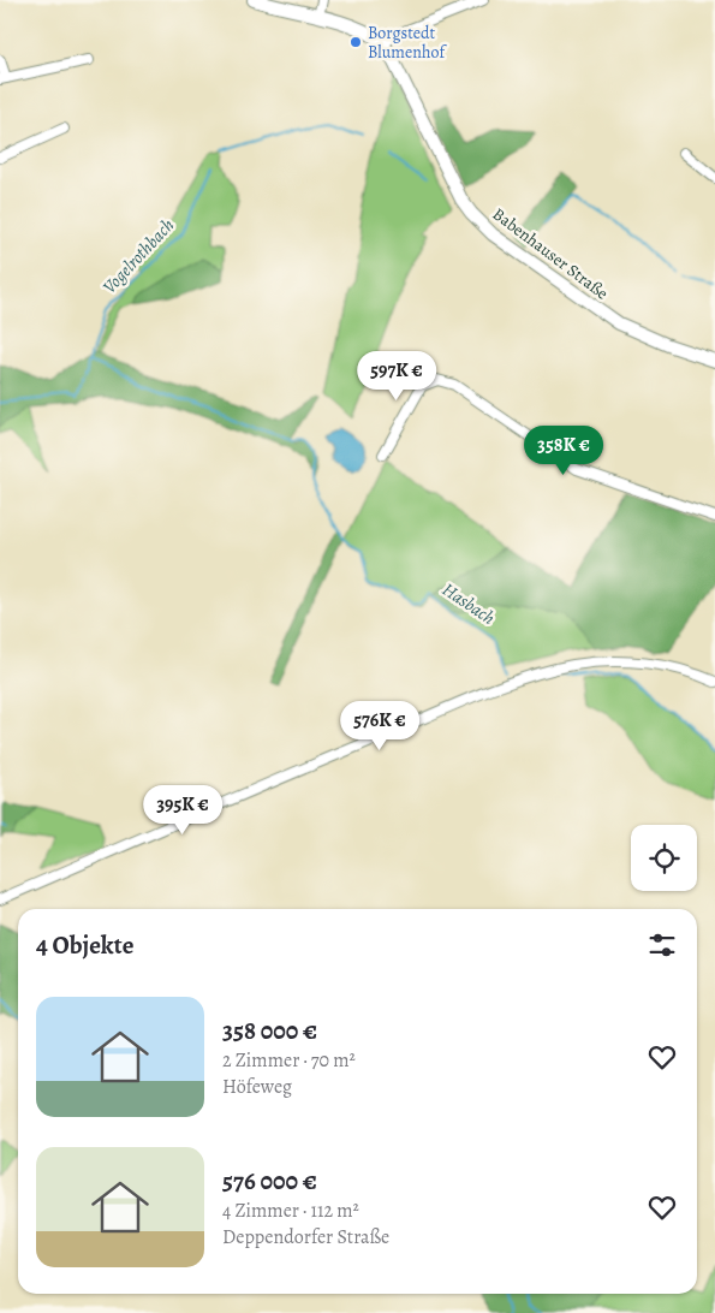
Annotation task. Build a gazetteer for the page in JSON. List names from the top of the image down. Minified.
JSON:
{"streets":{"main road":["Babenhauser Straße"]},"water":["Vogelrothbach","Hasbach"],"places":["Borgstedt Blumenhof"],"page":{"price":["597K €","358K €","576K €","395K €"],"heading":"4 Objekte","list":[{"name":"358 000 €","note":"2 Zimmer · 70 m² · Höfeweg"},{"name":"576 000 €","note":"4 Zimmer · 112 m² · Deppendorfer Straße"}]}}
